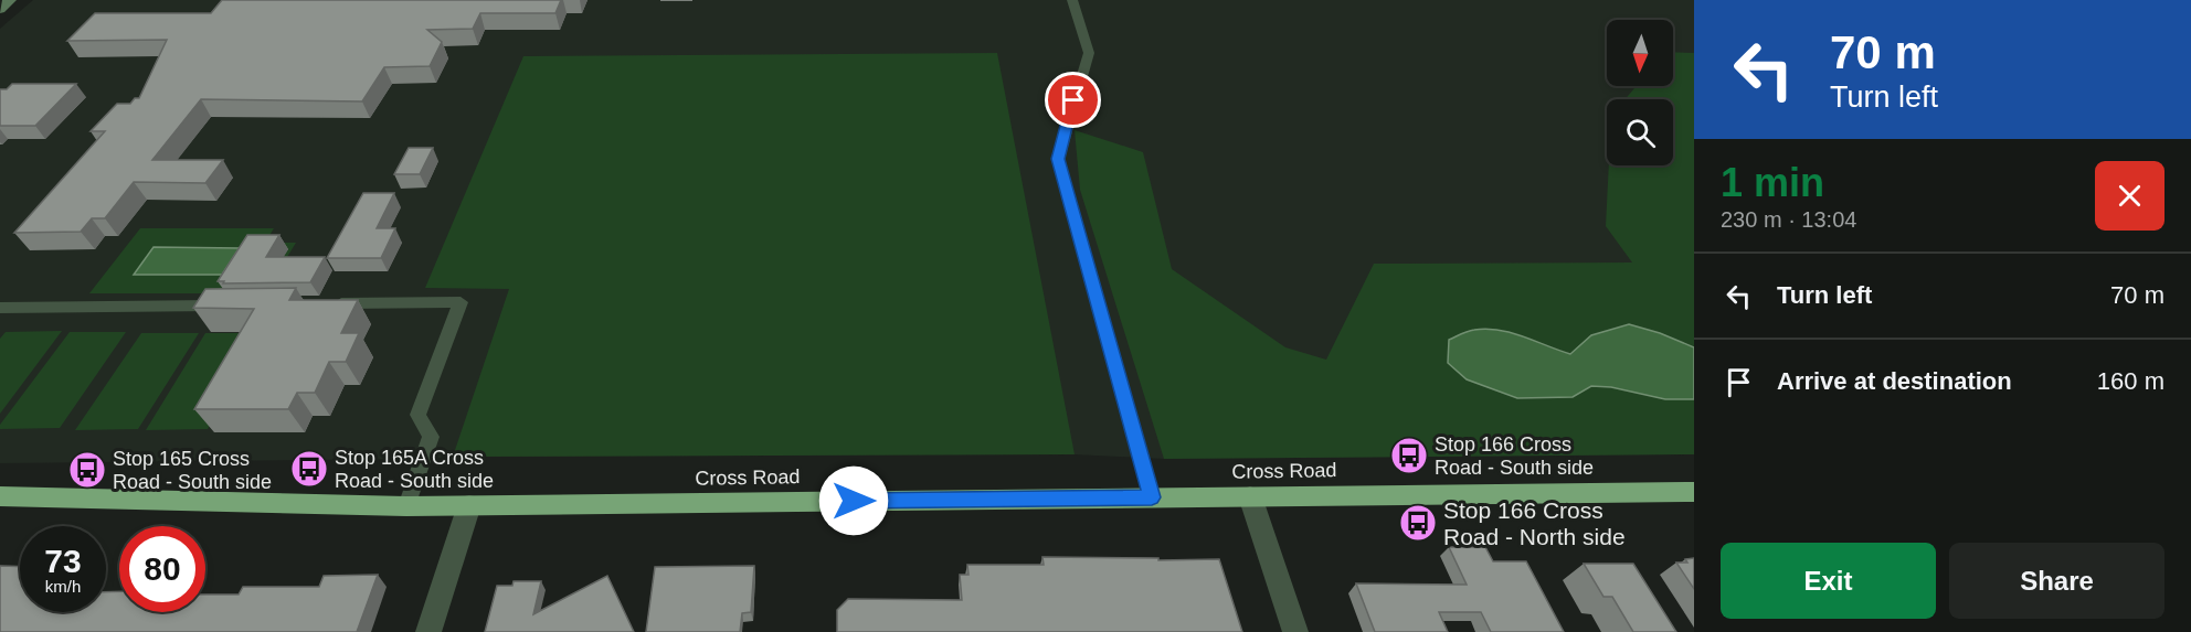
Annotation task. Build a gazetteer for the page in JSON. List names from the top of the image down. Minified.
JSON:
{"streets":{"highway":["Cross Road"]},"places":{"bus stop":["Stop 166 Cross Road - South side","Stop 165A Cross Road - South side","Stop 165 Cross Road - South side","Stop 166 Cross Road - North side"]},"north":"bottom","page":{"turn":["70 m","Turn left"],"heading":["1 min","230 m · 13:04"],"list":[{"name":"Turn left","value":"70 m"},{"name":"Arrive at destination","value":"160 m"}],"speed":"73 km/h","limit":"80","buttons":["Exit","Share"]}}
